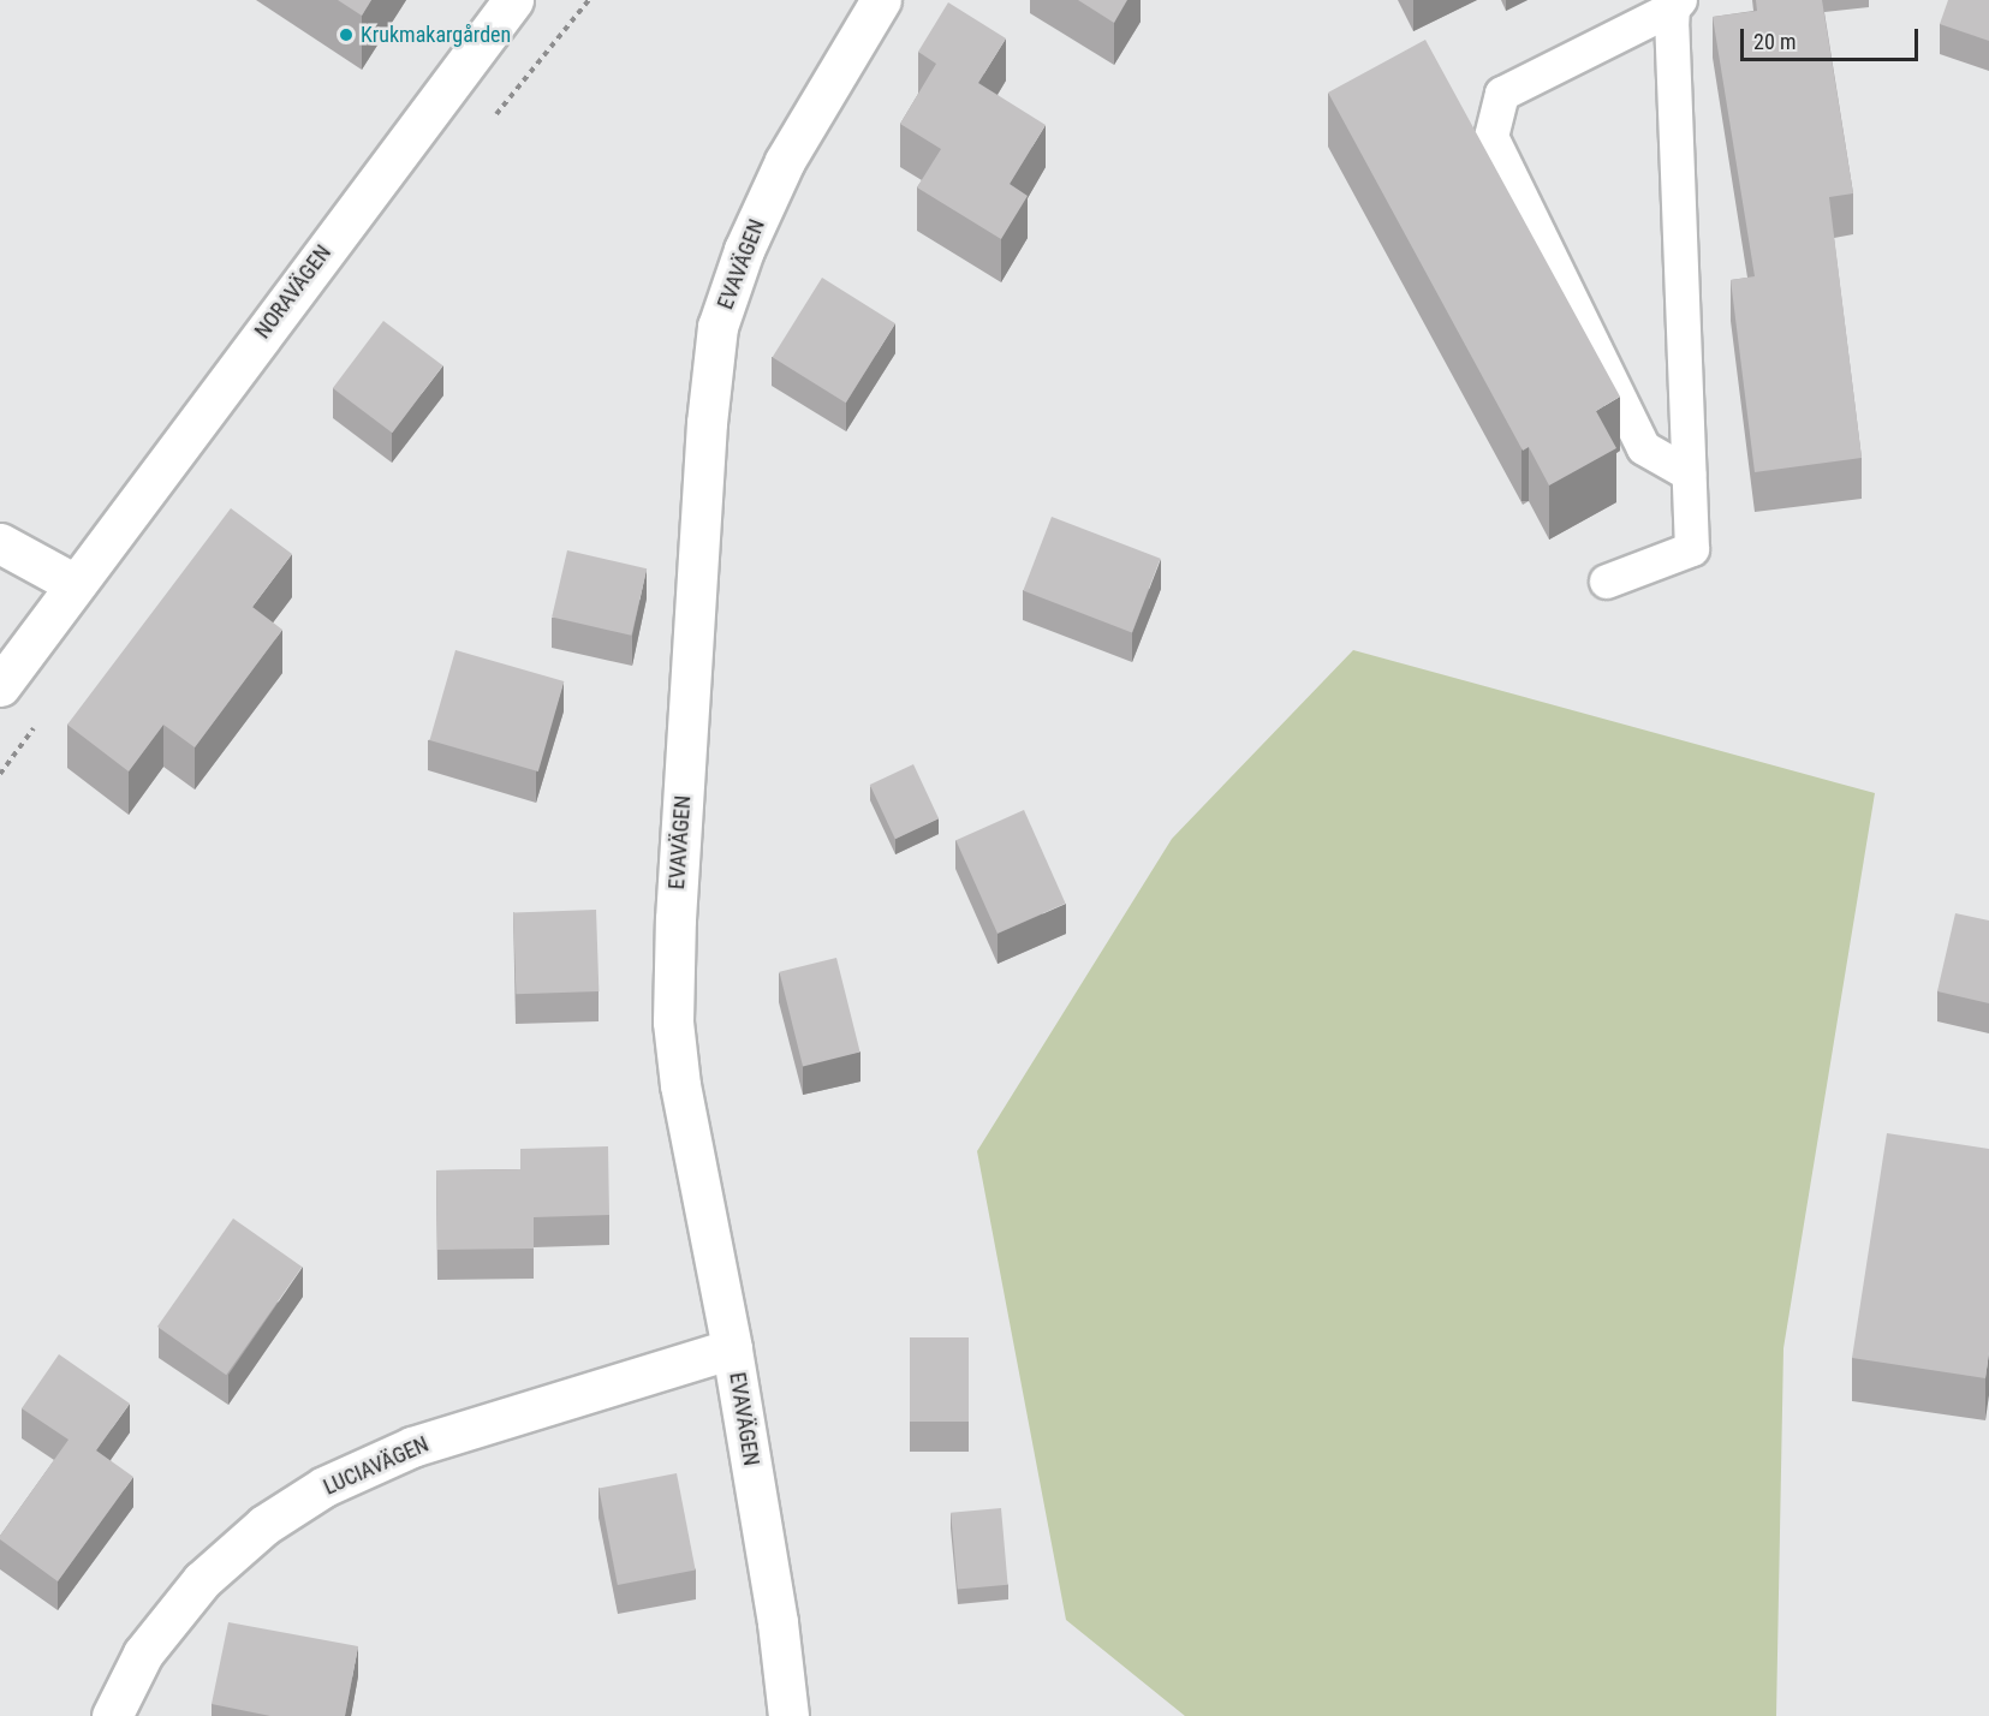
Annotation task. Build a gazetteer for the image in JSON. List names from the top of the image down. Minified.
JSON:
{"streets":{"street":["EVAVÄGEN","NORAVÄGEN","LUCIAVÄGEN"]},"crossings":[["EVAVÄGEN","LUCIAVÄGEN"]],"places":["Krukmakargården"],"scale_bar":"20 m"}
